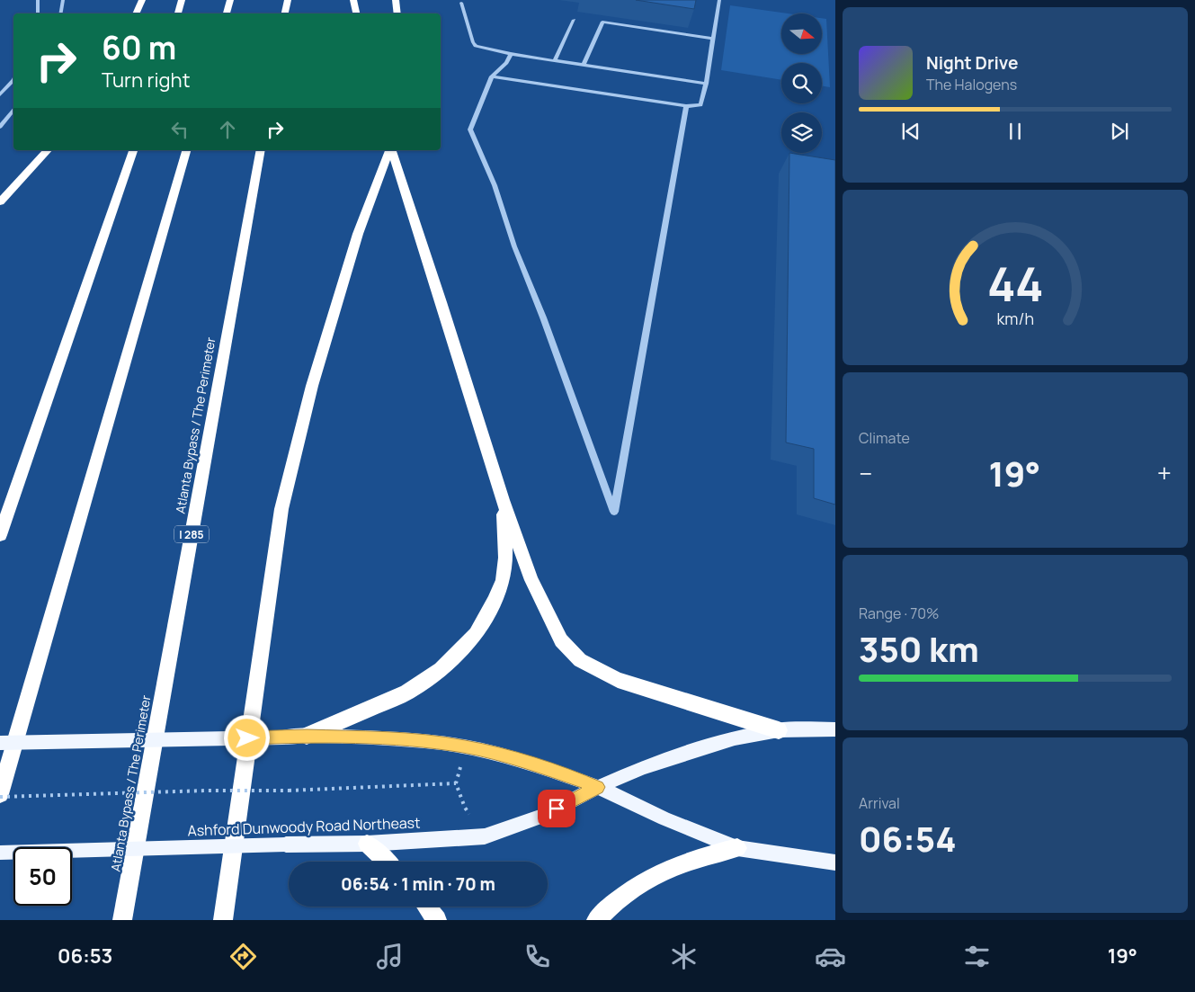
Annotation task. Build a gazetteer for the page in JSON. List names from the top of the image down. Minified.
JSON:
{"streets":{"highway":["Atlanta Bypass / The Perimeter","I 285"],"main road":["Ashford Dunwoody Road Northeast"]},"north":"right","page":{"turn":["60 m","Turn right"],"song":["Night Drive","The Halogens"],"tile":["Climate",["Range · 70%","350 km"],["Arrival","06:54"]],"heat":["−","19°","+"],"limit":"50","trip":"06:54 · 1 min · 70 m","tabs":["06:53","19°"],"gauge":["44","km/h"]}}
